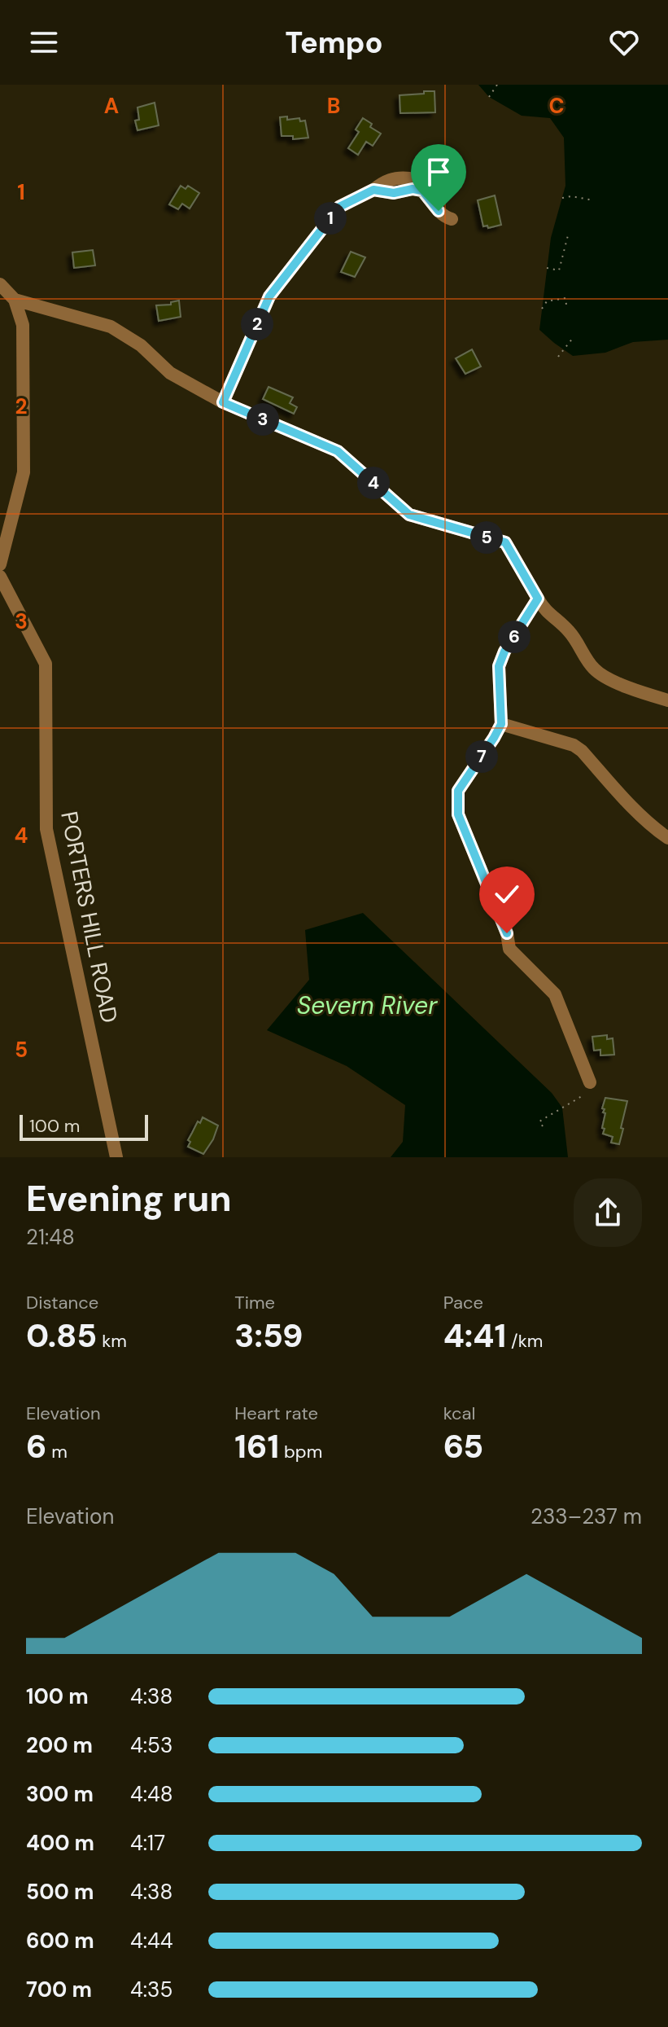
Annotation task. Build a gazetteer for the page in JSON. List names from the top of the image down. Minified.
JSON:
{"streets":{"street":["PORTERS HILL ROAD"]},"water":["Severn River"],"scale_bar":"100 m","page":{"header":"Tempo","pins":["1","2","3","4","5","6","7"],"scale":"100 m","heading":["Evening run","21:48"],"stats":[["Distance","0.85 km"],["Time","3:59"],["Pace","4:41 /km"],["Elevation","6 m"],["Heart rate","161 bpm"],["kcal","65"]],"chart":["Elevation","233–237 m"],"list":[{"name":"100 m","note":"4:38"},{"name":"200 m","note":"4:53"},{"name":"300 m","note":"4:48"},{"name":"400 m","note":"4:17"},{"name":"500 m","note":"4:38"},{"name":"600 m","note":"4:44"},{"name":"700 m","note":"4:35"}]},"grid":{"columns":["A","B","C"],"rows":["1","2","3","4","5"]}}
